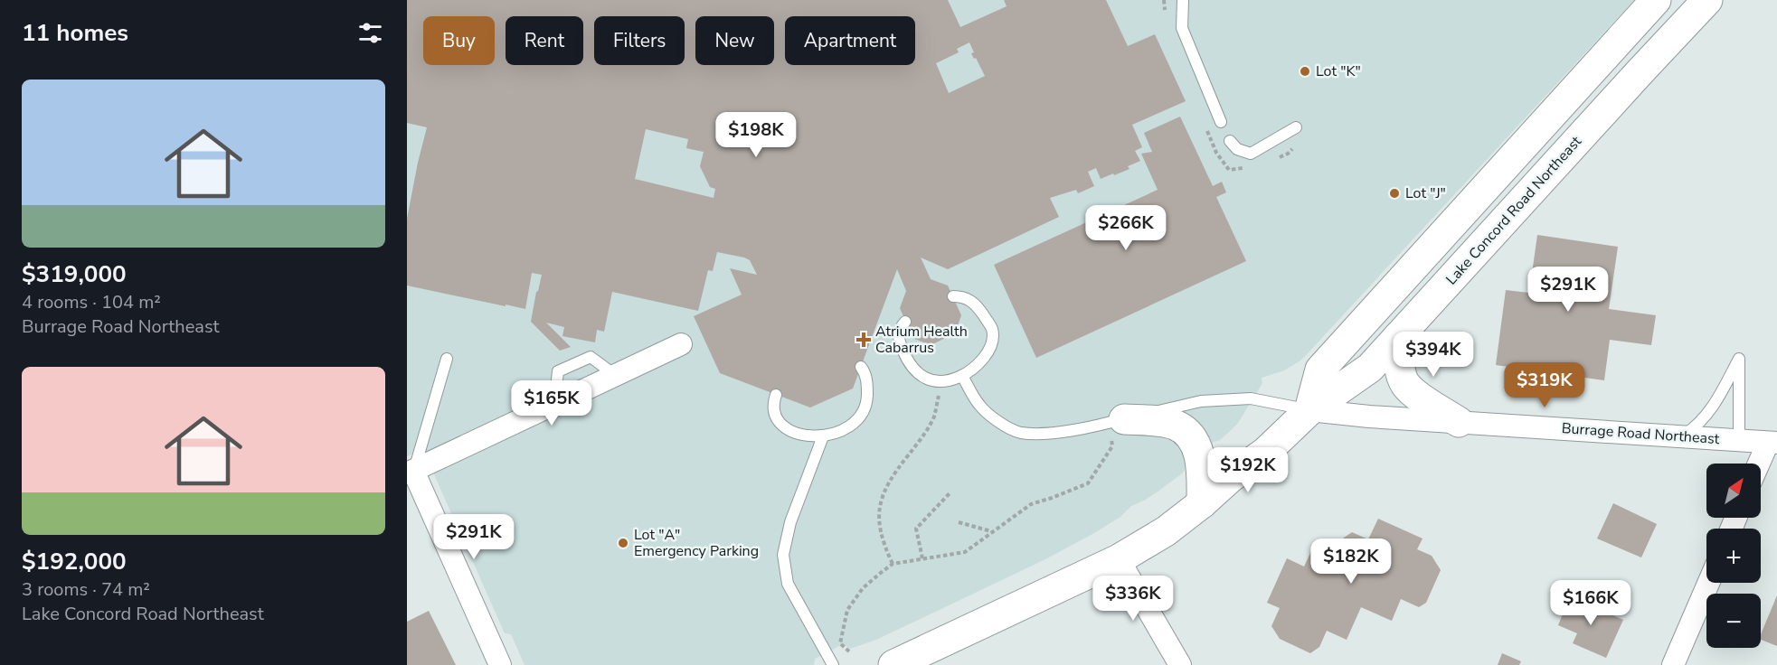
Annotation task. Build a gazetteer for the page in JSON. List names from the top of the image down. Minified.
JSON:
{"streets":{"main road":["Lake Concord Road Northeast"],"street":["Burrage Road Northeast"]},"crossings":[["Lake Concord Road Northeast","Burrage Road Northeast"]],"places":{"other":["Lot \"K\"","Lot \"J\"","Lot \"A\" Emergency Parking"],"health":["Atrium Health Cabarrus"]},"north":"top right","page":{"heading":"11 homes","chip":["Buy","Rent","Filters","New","Apartment"],"list":[{"name":"$319,000","note":"4 rooms · 104 m² · Burrage Road Northeast"},{"name":"$192,000","note":"3 rooms · 74 m² · Lake Concord Road Northeast"}],"price":["$198K","$266K","$291K","$394K","$319K","$165K","$192K","$291K","$182K","$336K","$166K"],"map_buttons":["+","−"]}}
